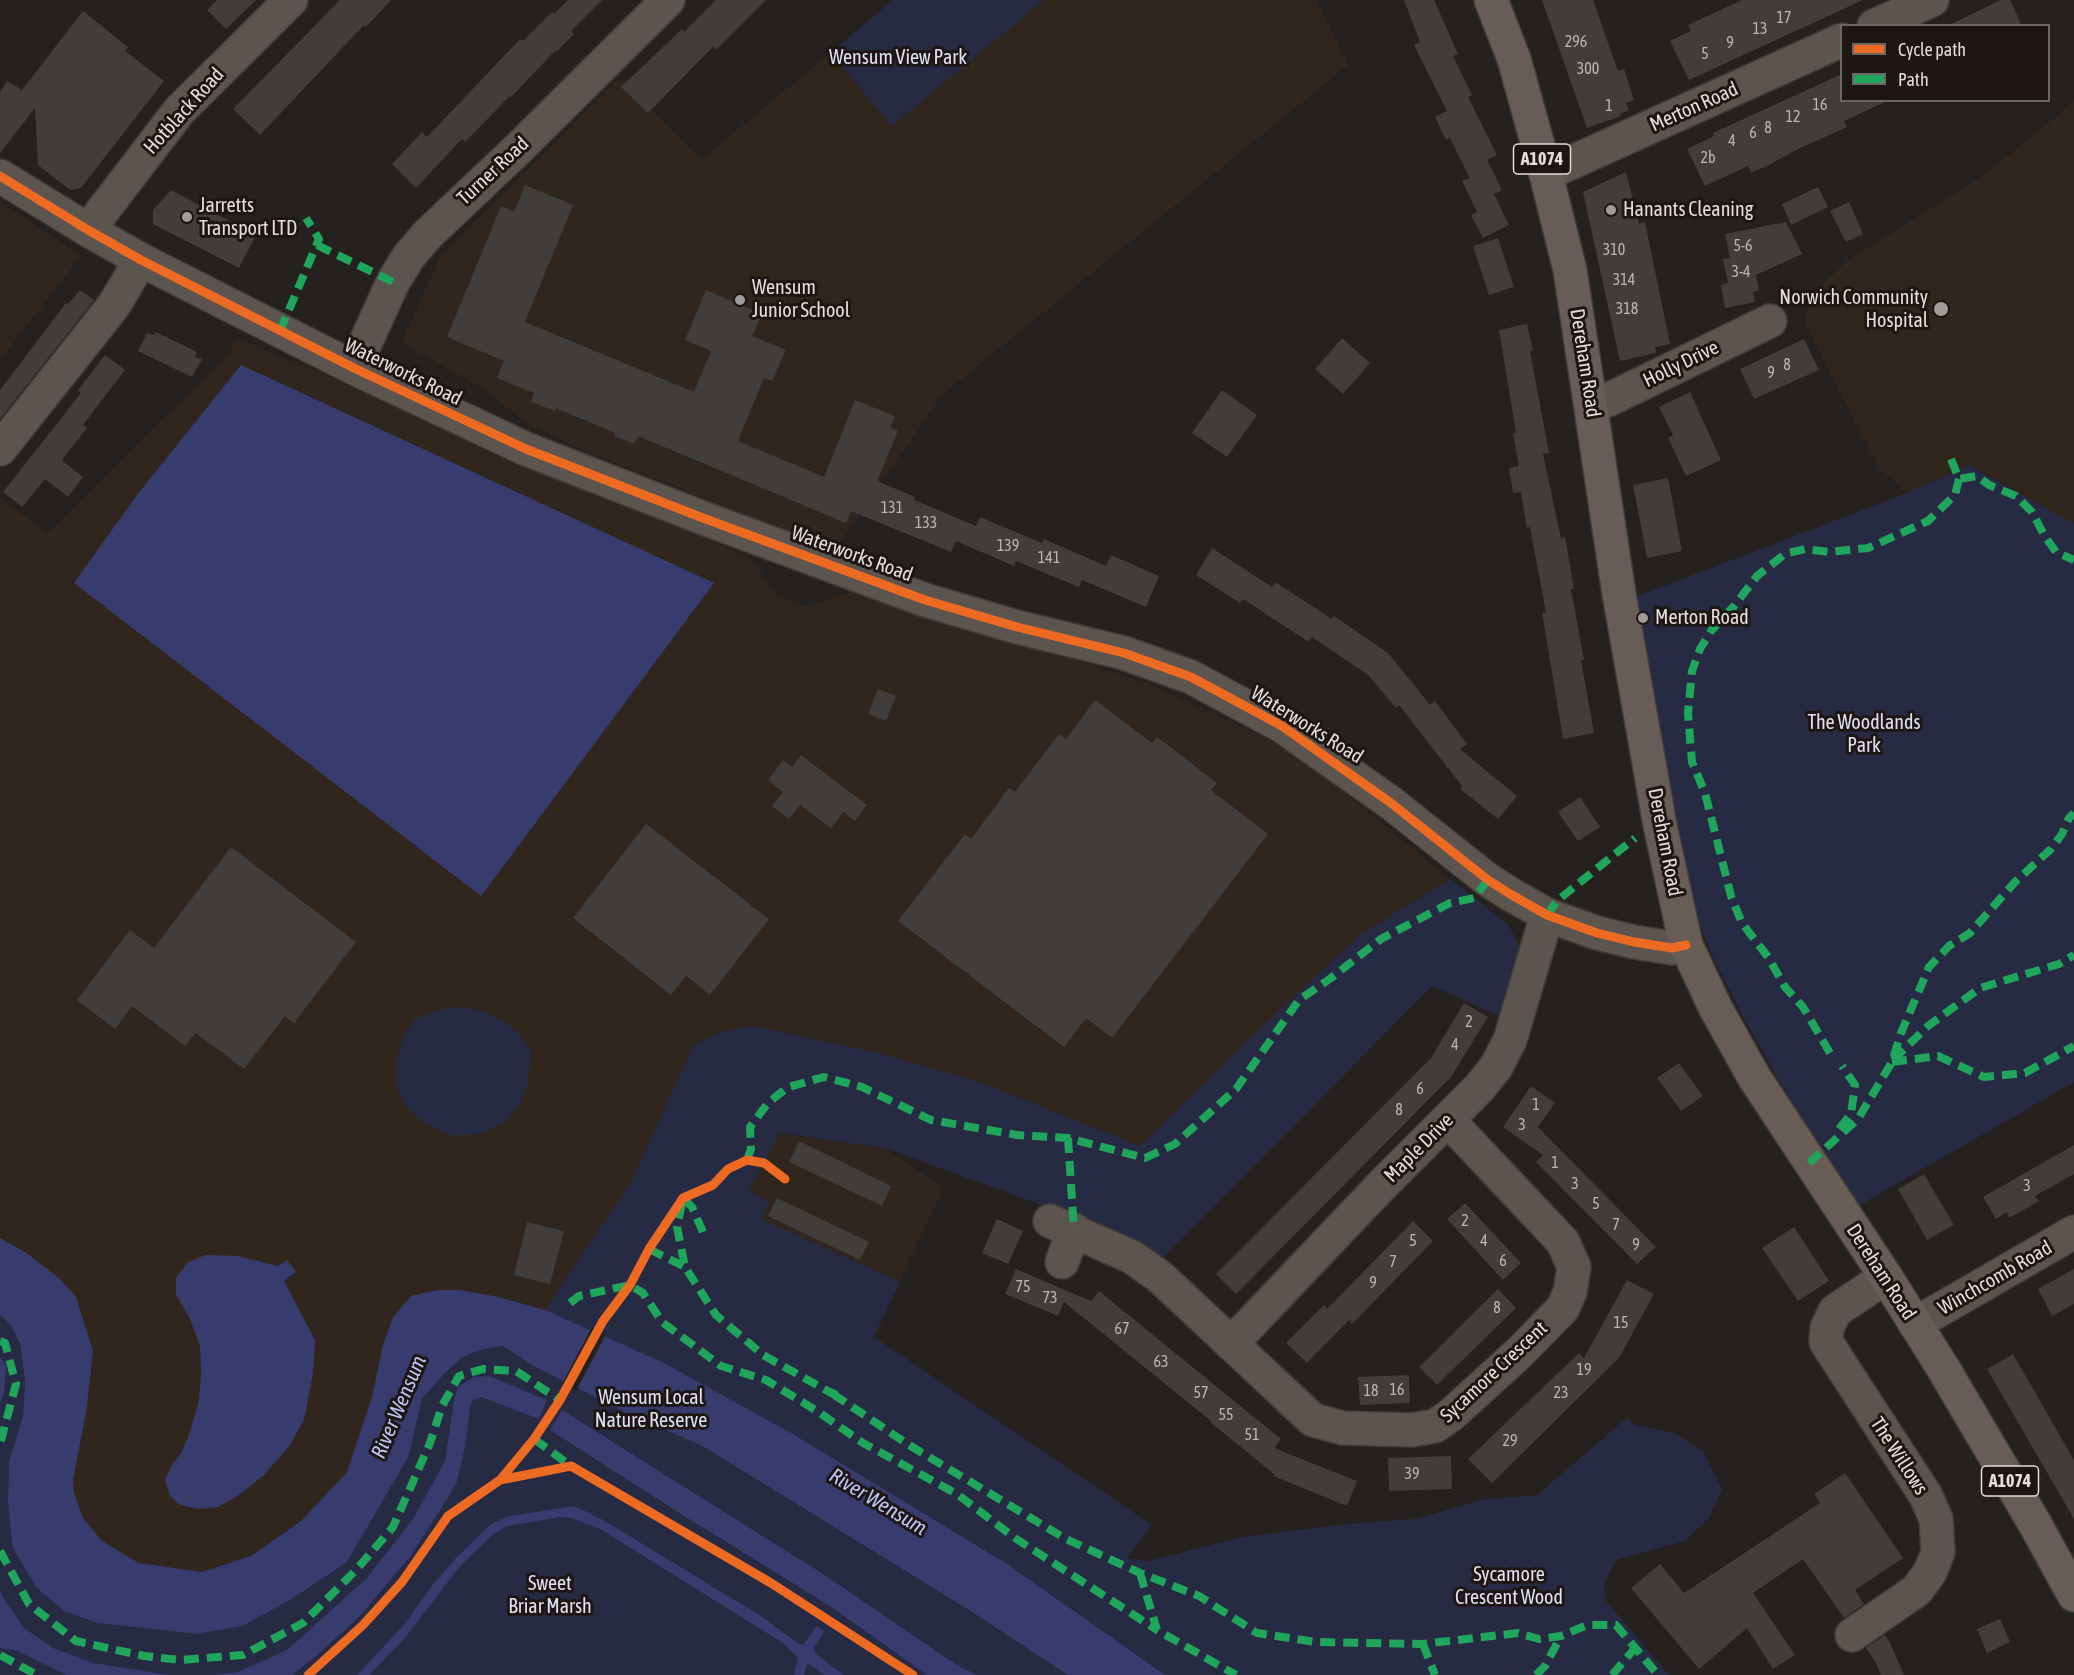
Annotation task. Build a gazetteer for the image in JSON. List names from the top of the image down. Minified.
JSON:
{"streets":{"main road":["A1074","Dereham Road"],"street":["Merton Road","Hotblack Road","Turner Road","Holly Drive","Waterworks Road","Maple Drive","Winchcomb Road","Sycamore Crescent","The Willows"]},"crossings":[["Merton Road","Dereham Road"],["Hotblack Road","Waterworks Road"],["Turner Road","Waterworks Road"],["Dereham Road","Holly Drive"],["Dereham Road","Waterworks Road"],["Dereham Road","Winchcomb Road"],["Dereham Road","The Willows"],["Waterworks Road","Maple Drive"],["Maple Drive","Sycamore Crescent"]],"water":["River Wensum"],"parks":["Wensum View Park","The Woodlands Park","Wensum Local Nature Reserve","Sycamore Crescent Wood","Sweet Briar Marsh"],"places":["Hanants Cleaning","Jarretts Transport LTD","Wensum Junior School","Norwich Community Hospital","Merton Road"],"house_numbers":["17","13","296","9","5","300","16","1","12","8","6","4","2b","5-6","310","3-4","314","318","8","9","131","133","139","141","2","4","6","1","8","3","1","3","3","5","2","7","5","4","9","6","7","9","75","73","8","15","67","63","19","16","18","57","23","55","51","29","39"],"legend":["Cycle path","Path"]}
